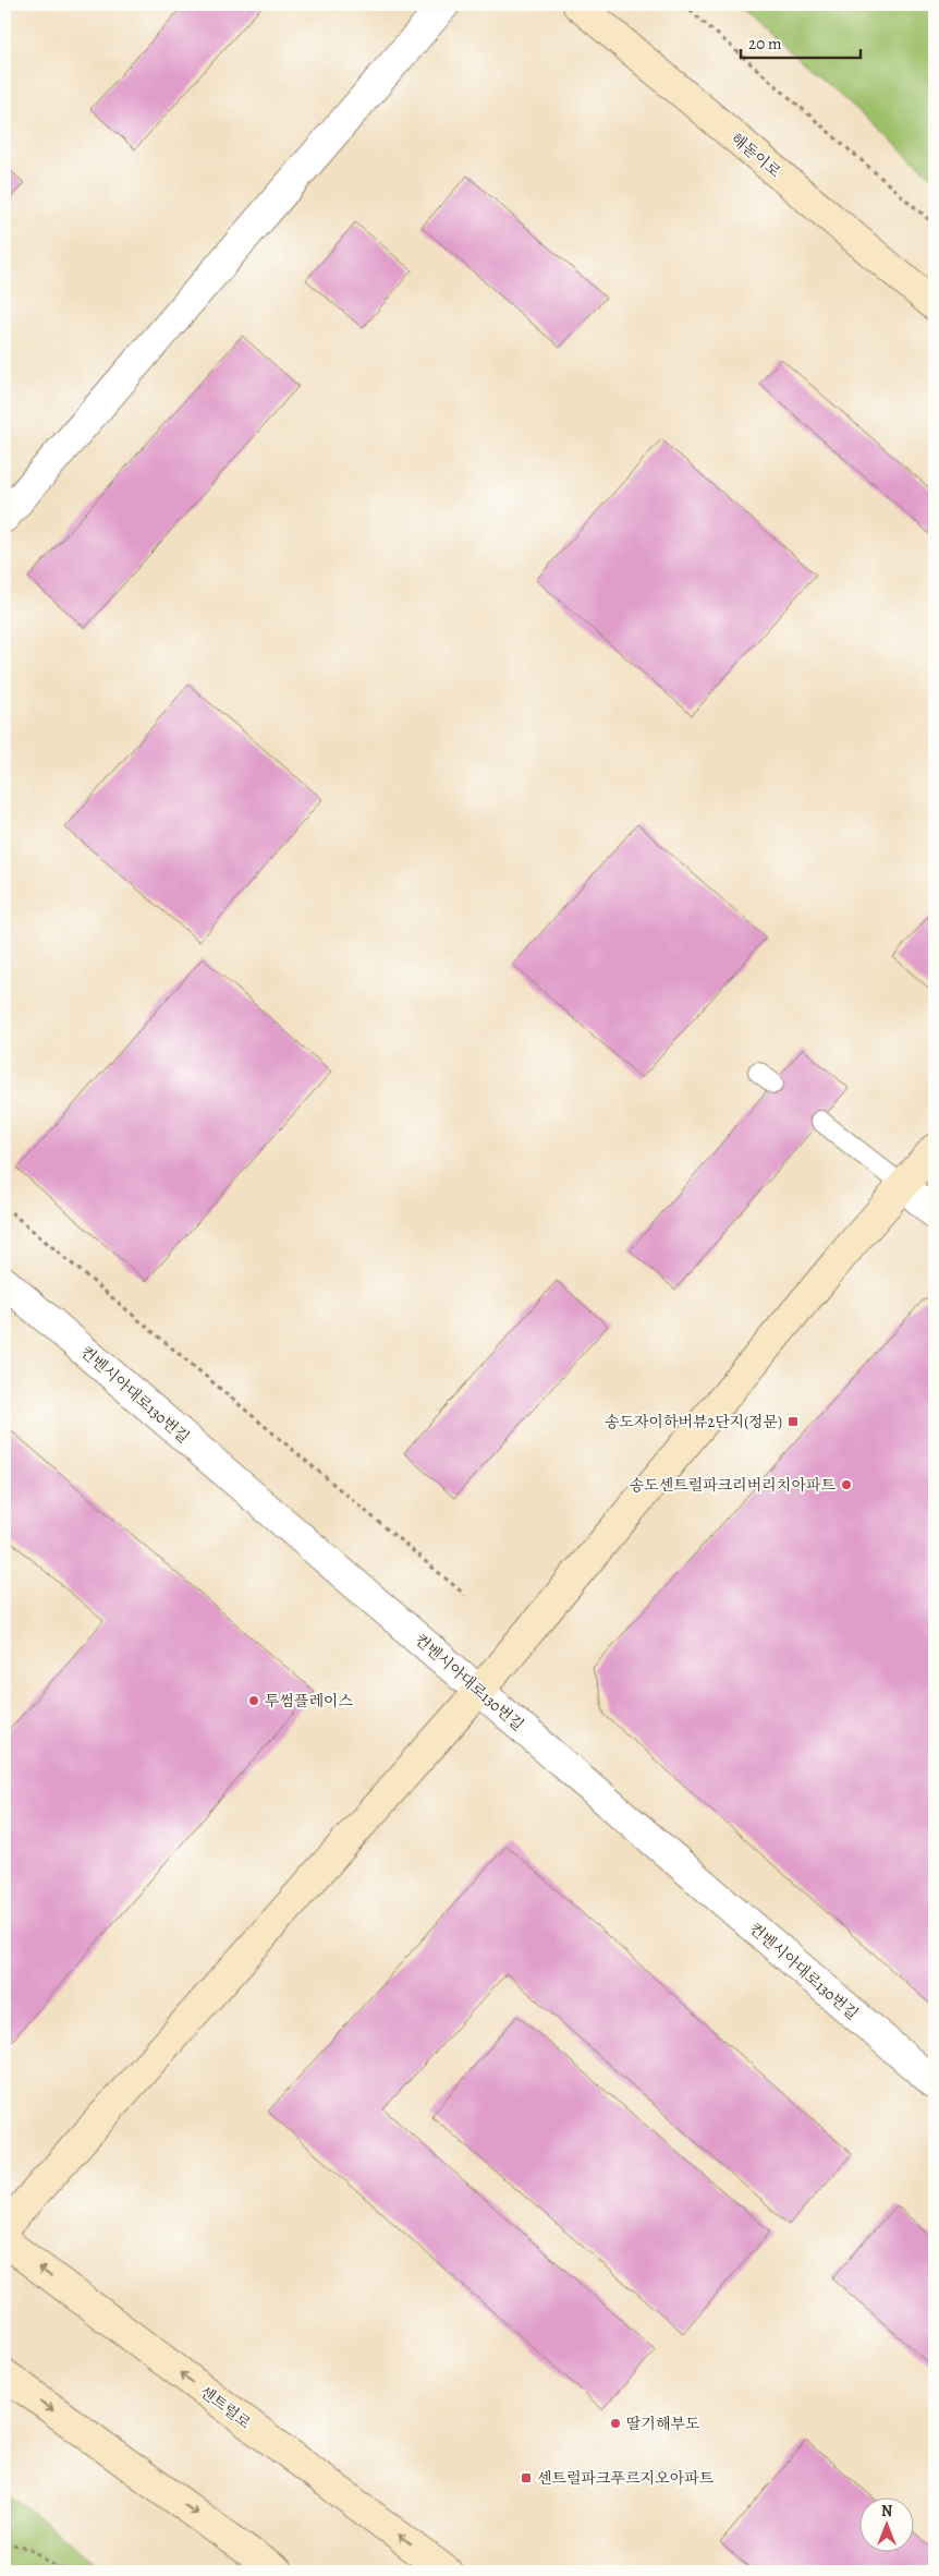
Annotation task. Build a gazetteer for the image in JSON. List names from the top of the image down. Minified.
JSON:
{"streets":{"street":["해돋이로","컨벤시아대로130번길","센트럴로"]},"places":{"transit":["송도자이하버뷰2단지(정문)","센트럴파크푸르지오아파트"],"other":["송도센트럴파크리버리치아파트","투썸플레이스","딸기해부도"]},"scale_bar":"20 m","north":"top"}
